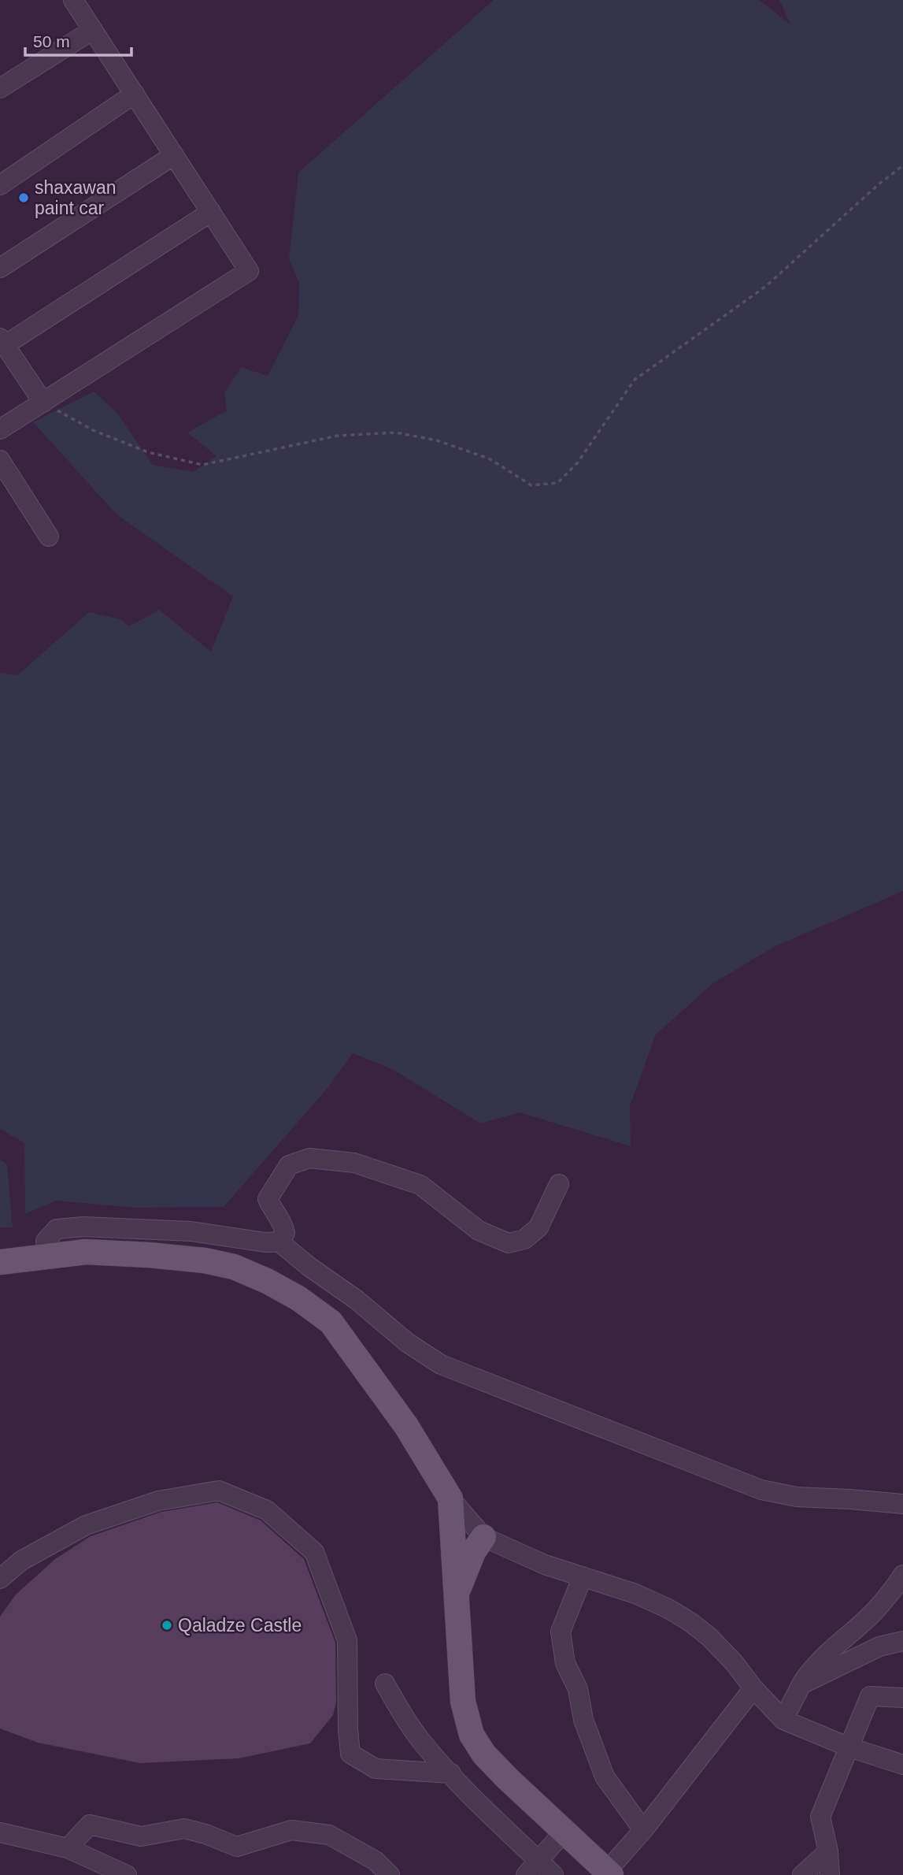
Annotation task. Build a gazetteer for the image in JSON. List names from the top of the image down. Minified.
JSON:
{"places":["shaxawan paint car","Qaladze Castle"],"scale_bar":"50 m"}
